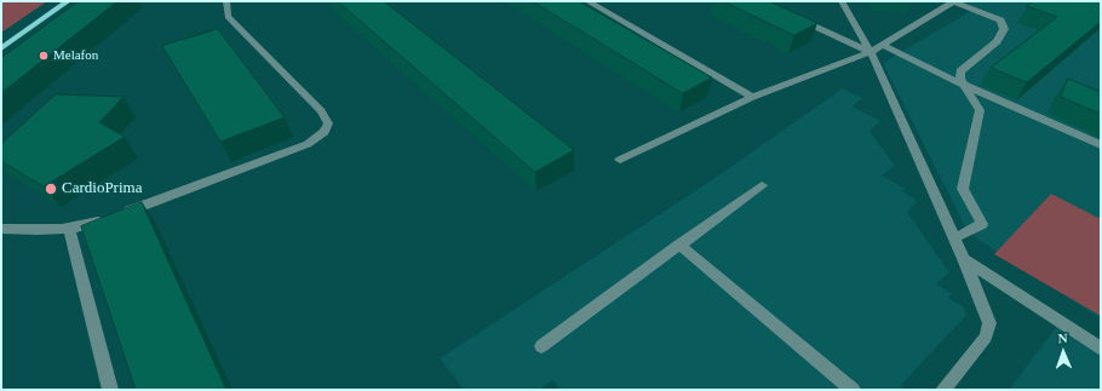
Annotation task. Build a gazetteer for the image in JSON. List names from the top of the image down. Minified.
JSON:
{"places":["Melafon","CardioPrima"],"north":"top"}
